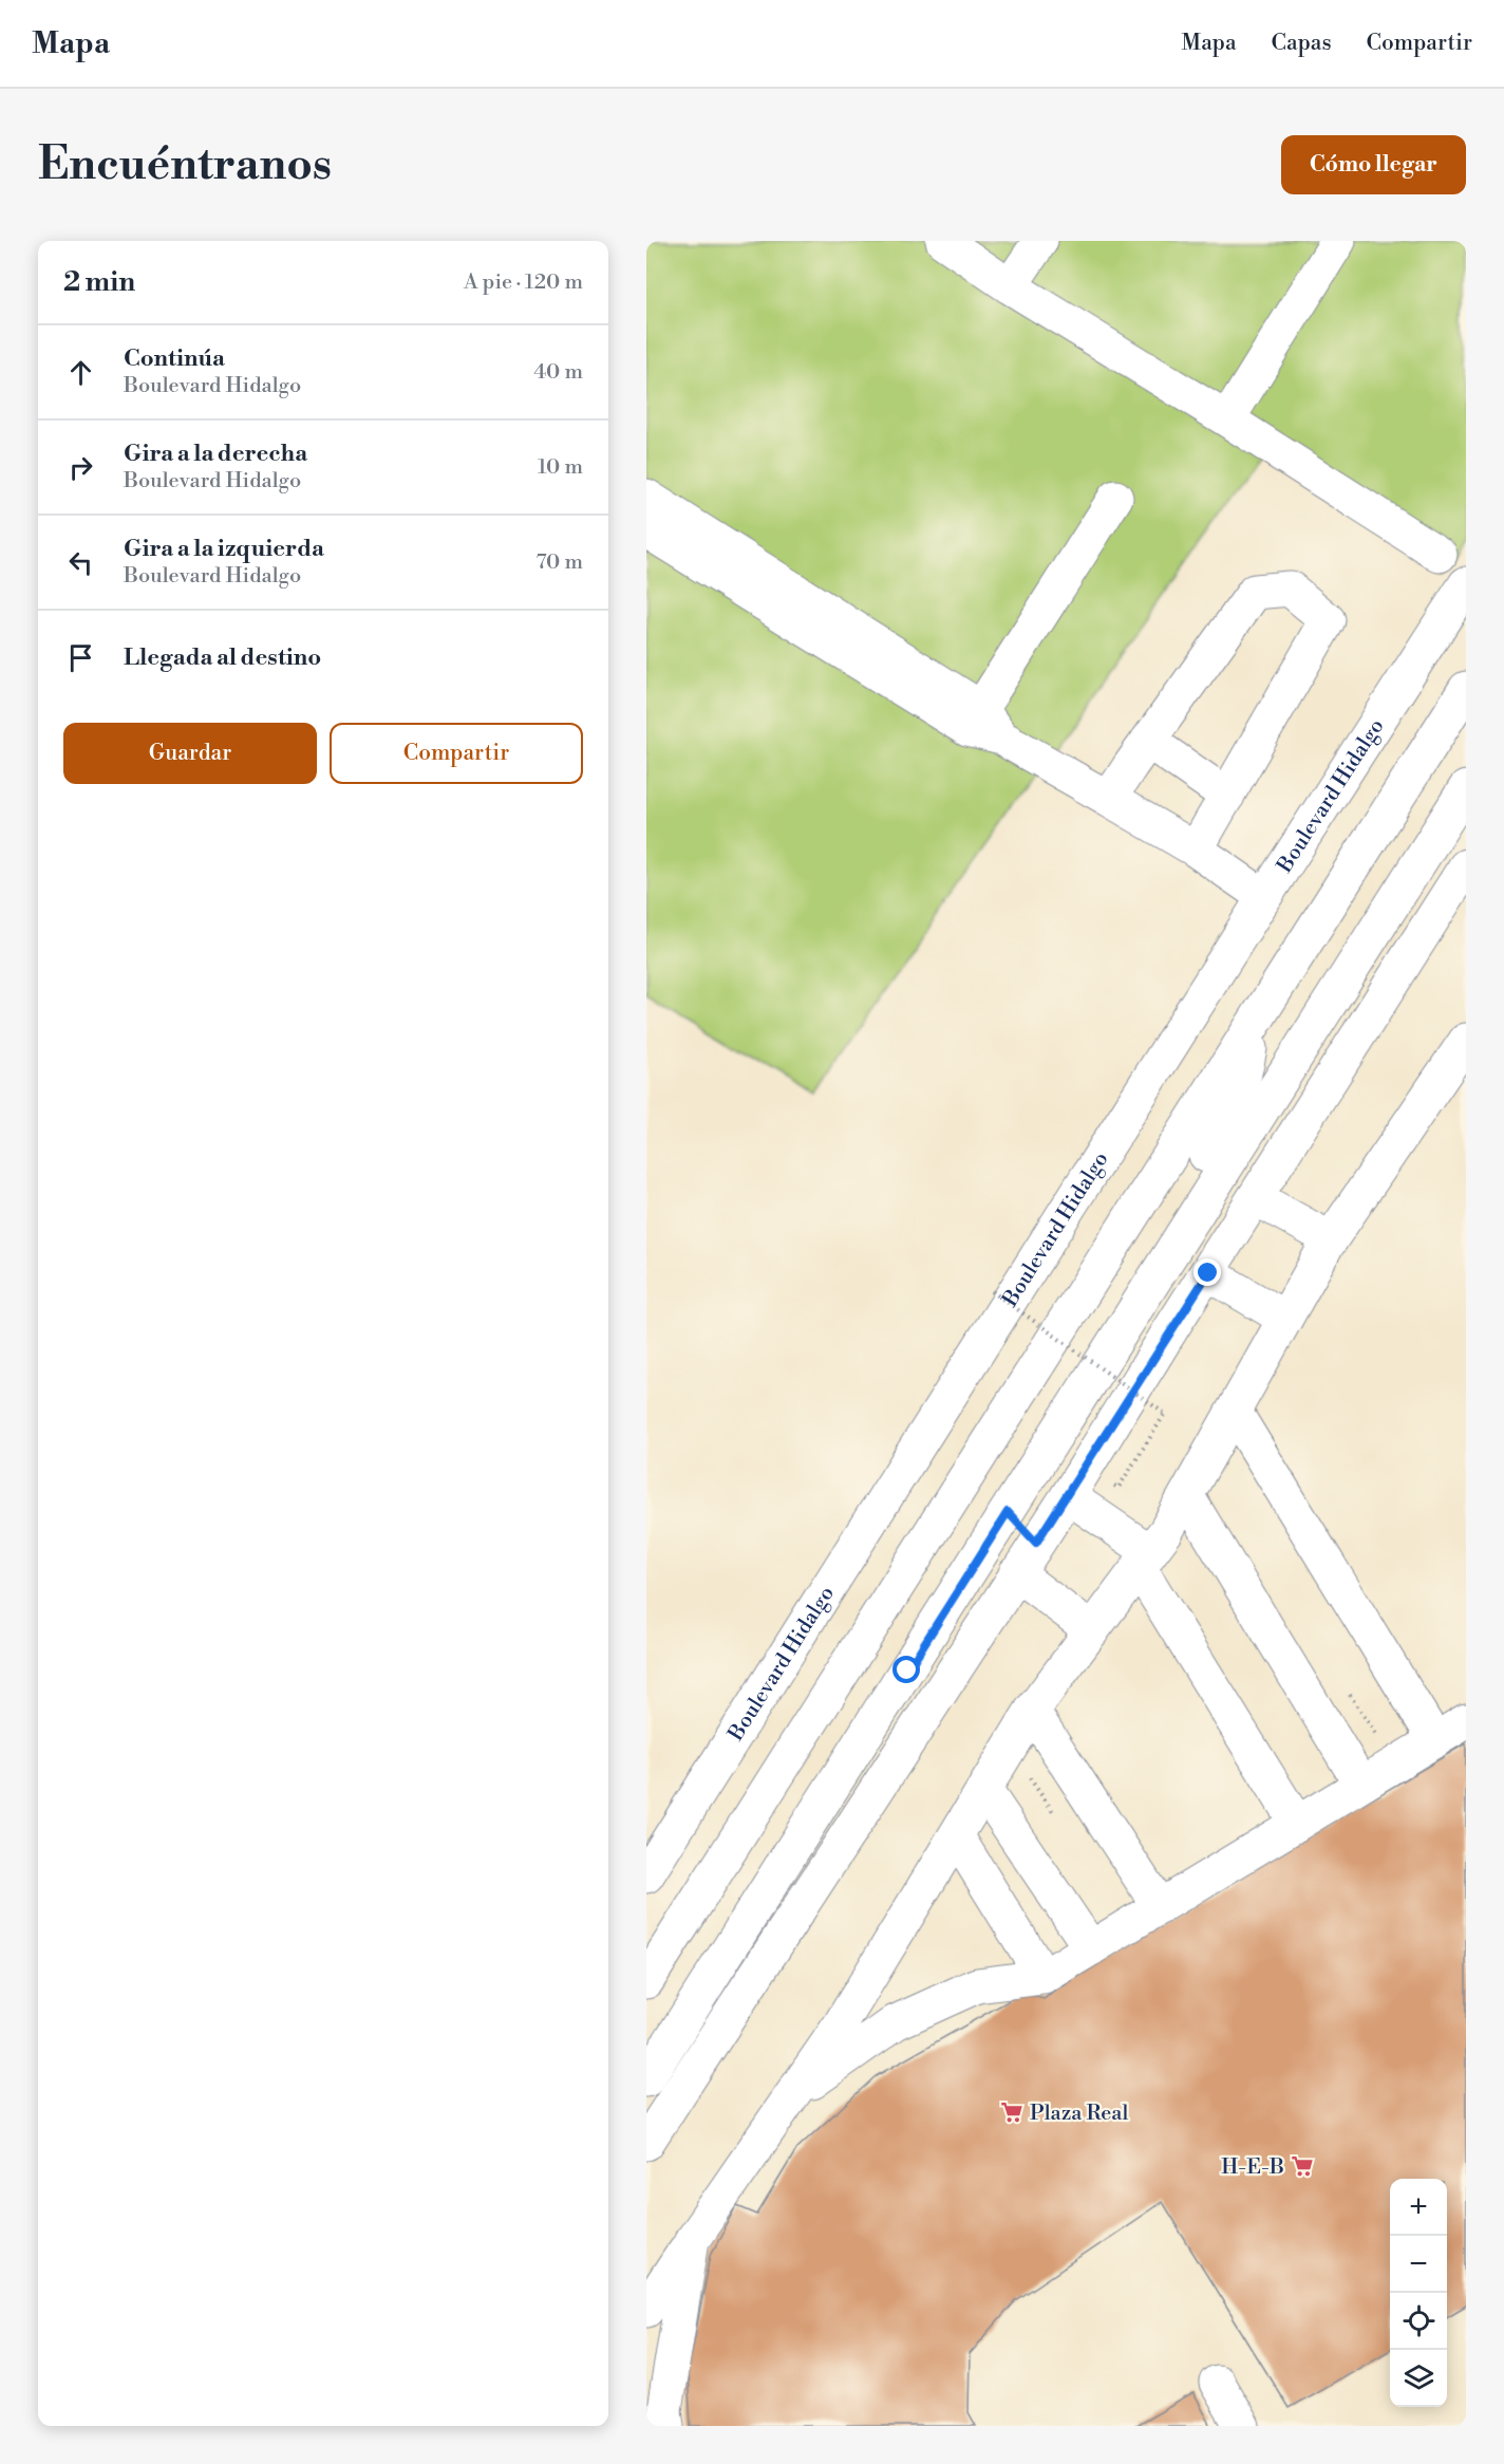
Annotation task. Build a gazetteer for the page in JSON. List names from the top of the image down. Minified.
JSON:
{"streets":{"main road":["Boulevard Hidalgo"]},"places":{"supermarket":["Plaza Real","H-E-B"]},"page":{"header":"Mapa","nav":["Mapa","Capas","Compartir"],"buttons":["Cómo llegar",["Guardar","Compartir"]],"title":"Encuéntranos","heading":["2 min","A pie · 120 m"],"list":[["Continúa","Boulevard Hidalgo","40 m"],["Gira a la derecha","Boulevard Hidalgo","10 m"],["Gira a la izquierda","Boulevard Hidalgo","70 m"],"Llegada al destino"],"map_buttons":["+","−"]}}
